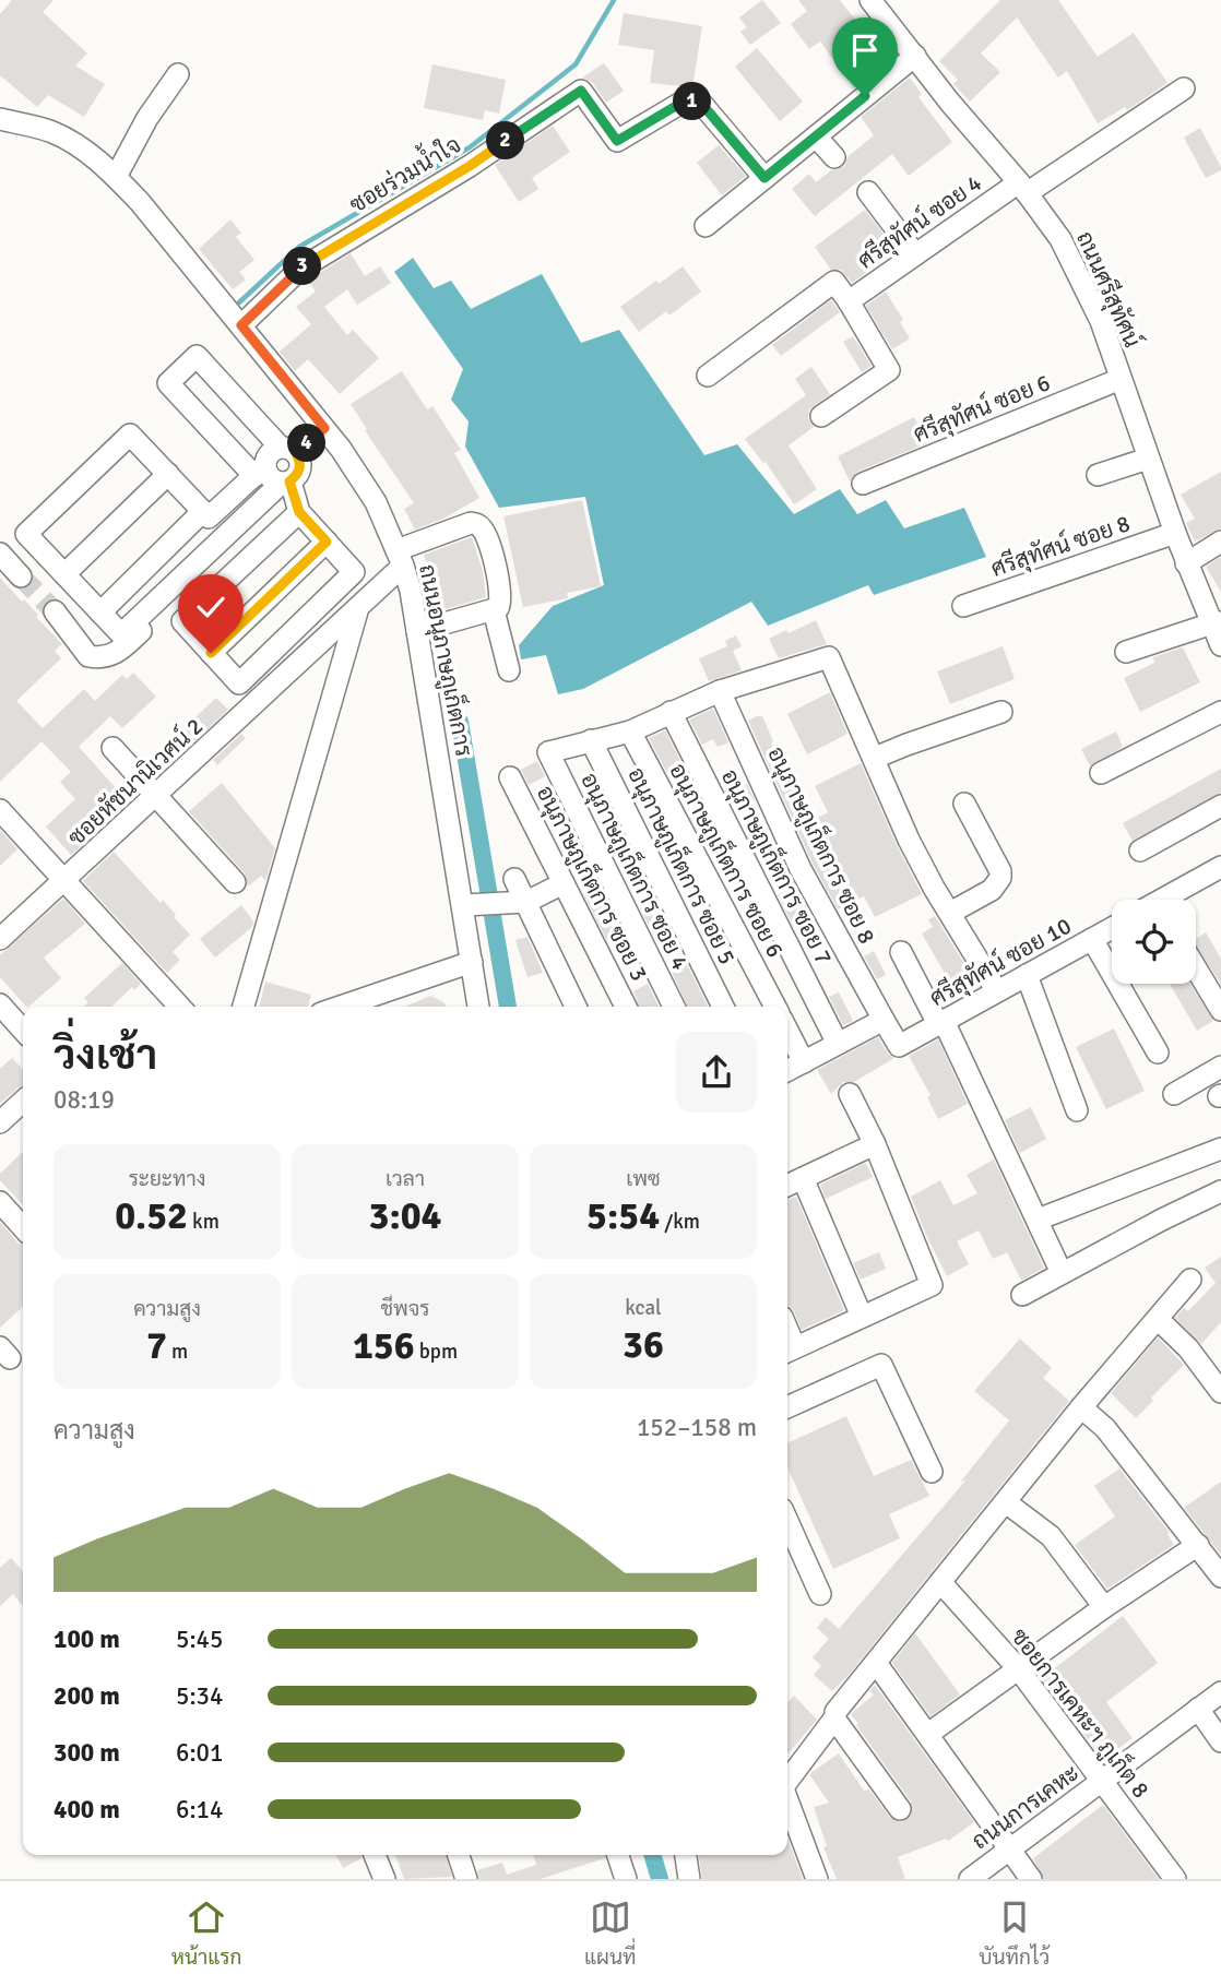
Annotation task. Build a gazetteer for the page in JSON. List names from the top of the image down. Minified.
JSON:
{"streets":{"street":["ซอยร่วมน้ำใจ","ศรีสุทัศน์ ซอย 4","ถนนศรีสุทัศน์","ศรีสุทัศน์ ซอย 6","ศรีสุทัศน์ ซอย 8","ถนนอนุภาษภูเก็ตการ","ซอยหัชนานิเวศน์ 2","อนุภาษภูเก็ตการ ซอย 8","อนุภาษภูเก็ตการ ซอย 6","อนุภาษภูเก็ตการ ซอย 5","อนุภาษภูเก็ตการ ซอย 7","อนุภาษภูเก็ตการ ซอย 4","อนุภาษภูเก็ตการ ซอย 3","ศรีสุทัศน์ ซอย 10","ซอยการเคหะฯ ภูเก็ต 8","ถนนการเคหะ"]},"crossings":[["ซอยร่วมน้ำใจ","ถนนอนุภาษภูเก็ตการ"],["ศรีสุทัศน์ ซอย 4","ถนนศรีสุทัศน์"],["ถนนศรีสุทัศน์","ศรีสุทัศน์ ซอย 6"],["ถนนศรีสุทัศน์","ศรีสุทัศน์ ซอย 8"],["ถนนอนุภาษภูเก็ตการ","ซอยหัชนานิเวศน์ 2"],["อนุภาษภูเก็ตการ ซอย 8","ศรีสุทัศน์ ซอย 10"],["อนุภาษภูเก็ตการ ซอย 5","อนุภาษภูเก็ตการ ซอย 4"],["ซอยการเคหะฯ ภูเก็ต 8","ถนนการเคหะ"]],"page":{"pins":["1","2","3","4"],"heading":["วิ่งเช้า","08:19"],"stats":[["ระยะทาง","0.52 km"],["เวลา","3:04"],["เพซ","5:54 /km"],["ความสูง","7 m"],["ชีพจร","156 bpm"],["kcal","36"]],"chart":["ความสูง","152–158 m"],"list":[{"name":"100 m","note":"5:45"},{"name":"200 m","note":"5:34"},{"name":"300 m","note":"6:01"},{"name":"400 m","note":"6:14"}],"tabs":["หน้าแรก","แผนที่","บันทึกไว้"]}}
